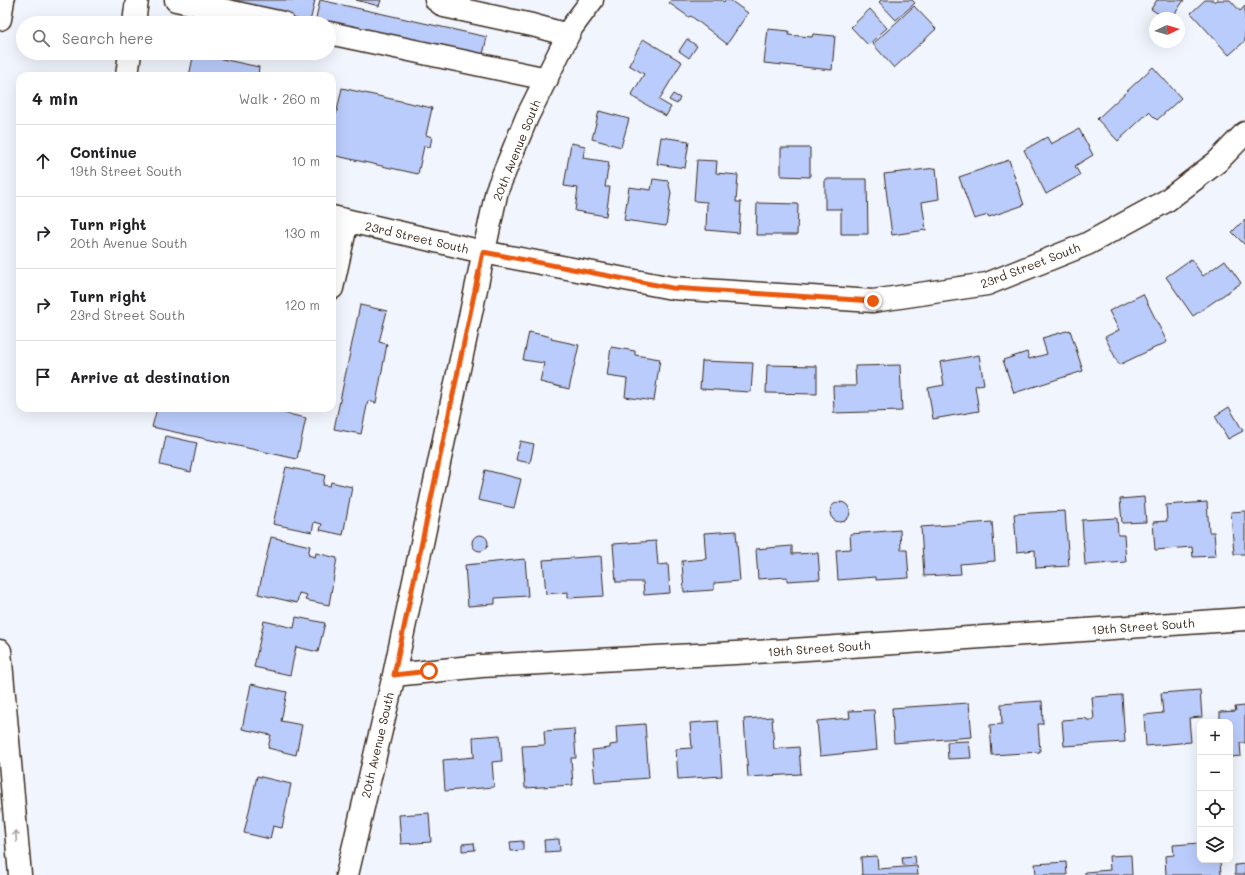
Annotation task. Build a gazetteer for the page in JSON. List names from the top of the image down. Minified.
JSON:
{"streets":{"main road":["20th Avenue South","23rd Street South","19th Street South"]},"crossings":[["20th Avenue South","23rd Street South"],["20th Avenue South","19th Street South"]],"north":"right","page":{"search":"Search here","heading":["4 min","Walk · 260 m"],"list":[["Continue","19th Street South","10 m"],["Turn right","20th Avenue South","130 m"],["Turn right","23rd Street South","120 m"],"Arrive at destination"],"map_buttons":["+","−"]}}
